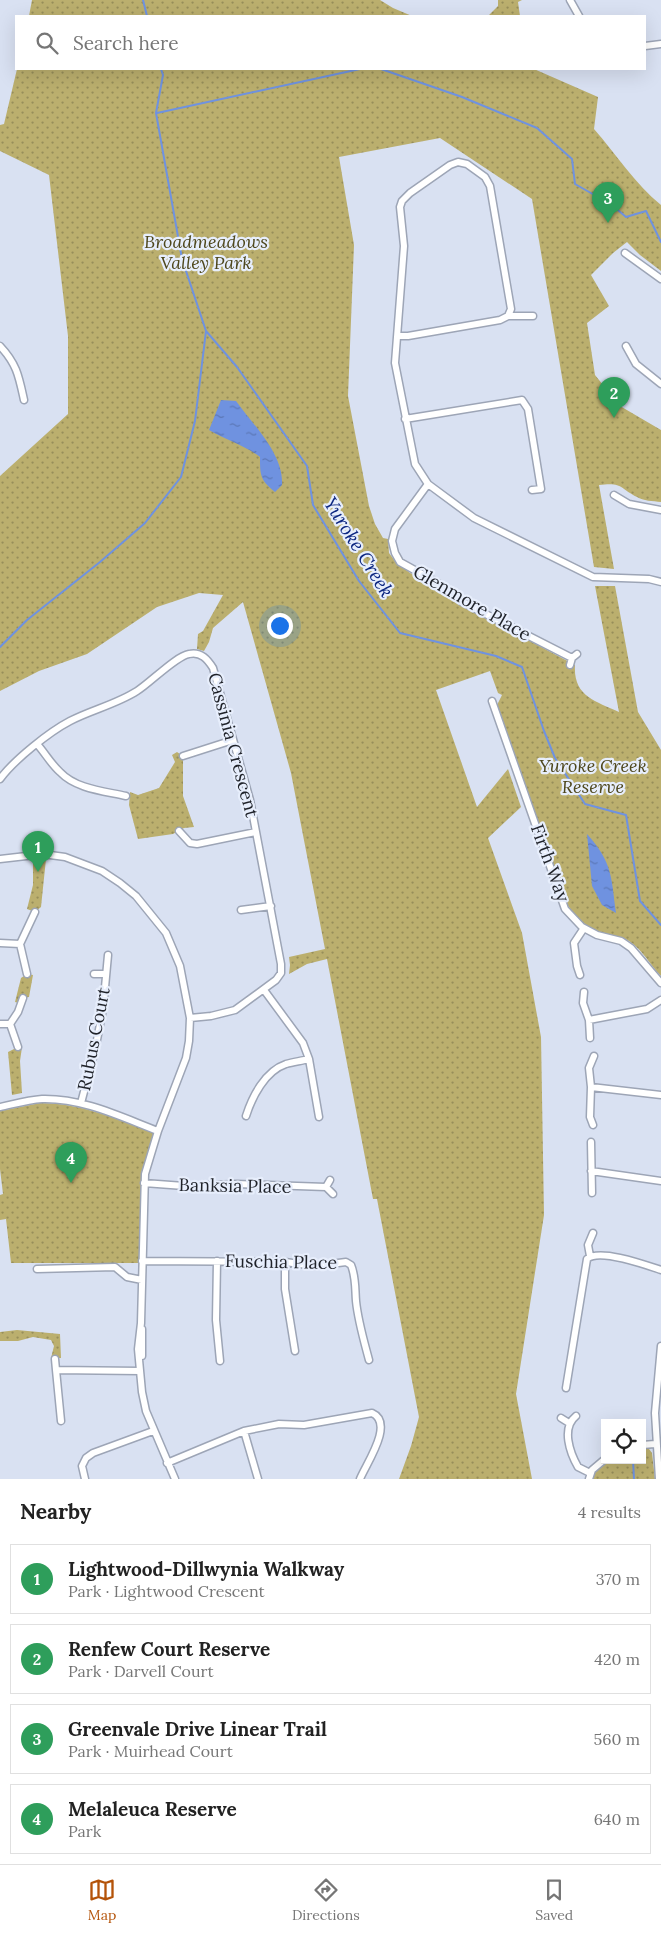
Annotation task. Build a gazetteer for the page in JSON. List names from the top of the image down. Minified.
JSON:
{"streets":{"street":["Glenmore Place","Cassinia Crescent","Firth Way","Rubus Court","Banksia Place","Fuschia Place"]},"water":["Yuroke Creek"],"parks":["Broadmeadows Valley Park","Yuroke Creek Reserve"],"page":{"search":"Search here","pins":["3","2","1","4"],"heading":["Nearby","4 results"],"list":[{"mark":"1","name":"Lightwood-Dillwynia Walkway","note":"Park · Lightwood Crescent","value":"370 m"},{"mark":"2","name":"Renfew Court Reserve","note":"Park · Darvell Court","value":"420 m"},{"mark":"3","name":"Greenvale Drive Linear Trail","note":"Park · Muirhead Court","value":"560 m"},{"mark":"4","name":"Melaleuca Reserve","note":"Park","value":"640 m"}],"nav":["Map","Directions","Saved"]}}
